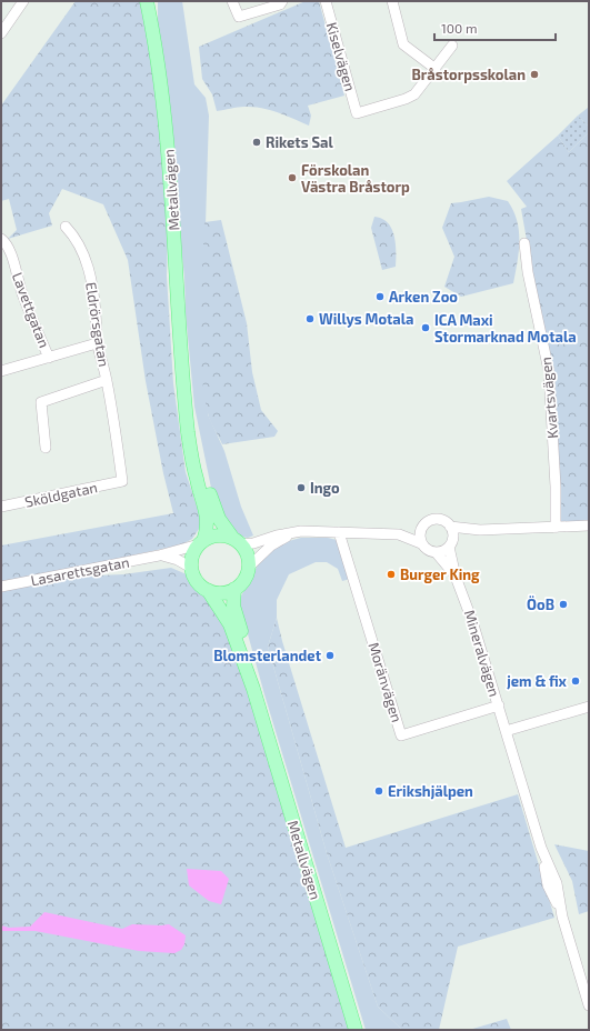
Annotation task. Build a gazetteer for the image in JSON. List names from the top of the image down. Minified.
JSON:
{"streets":{"main road":["Metallvägen"],"street":["Kiselvägen","Lavettgatan","Eldrörsgatan","Kvartsvägen","Sköldgatan","Lasarettsgatan","Mineralvägen","Moränvägen"]},"crossings":[["Metallvägen","Lasarettsgatan"],["Eldrörsgatan","Sköldgatan"],["Mineralvägen","Moränvägen"]],"places":["Bråstorpsskolan","Rikets Sal","Förskolan Västra Bråstorp","Arken Zoo","Willys Motala","ICA Maxi Stormarknad Motala","Ingo","Burger King","ÖoB","Blomsterlandet","jem & fix","Erikshjälpen"],"scale_bar":"100 m"}
